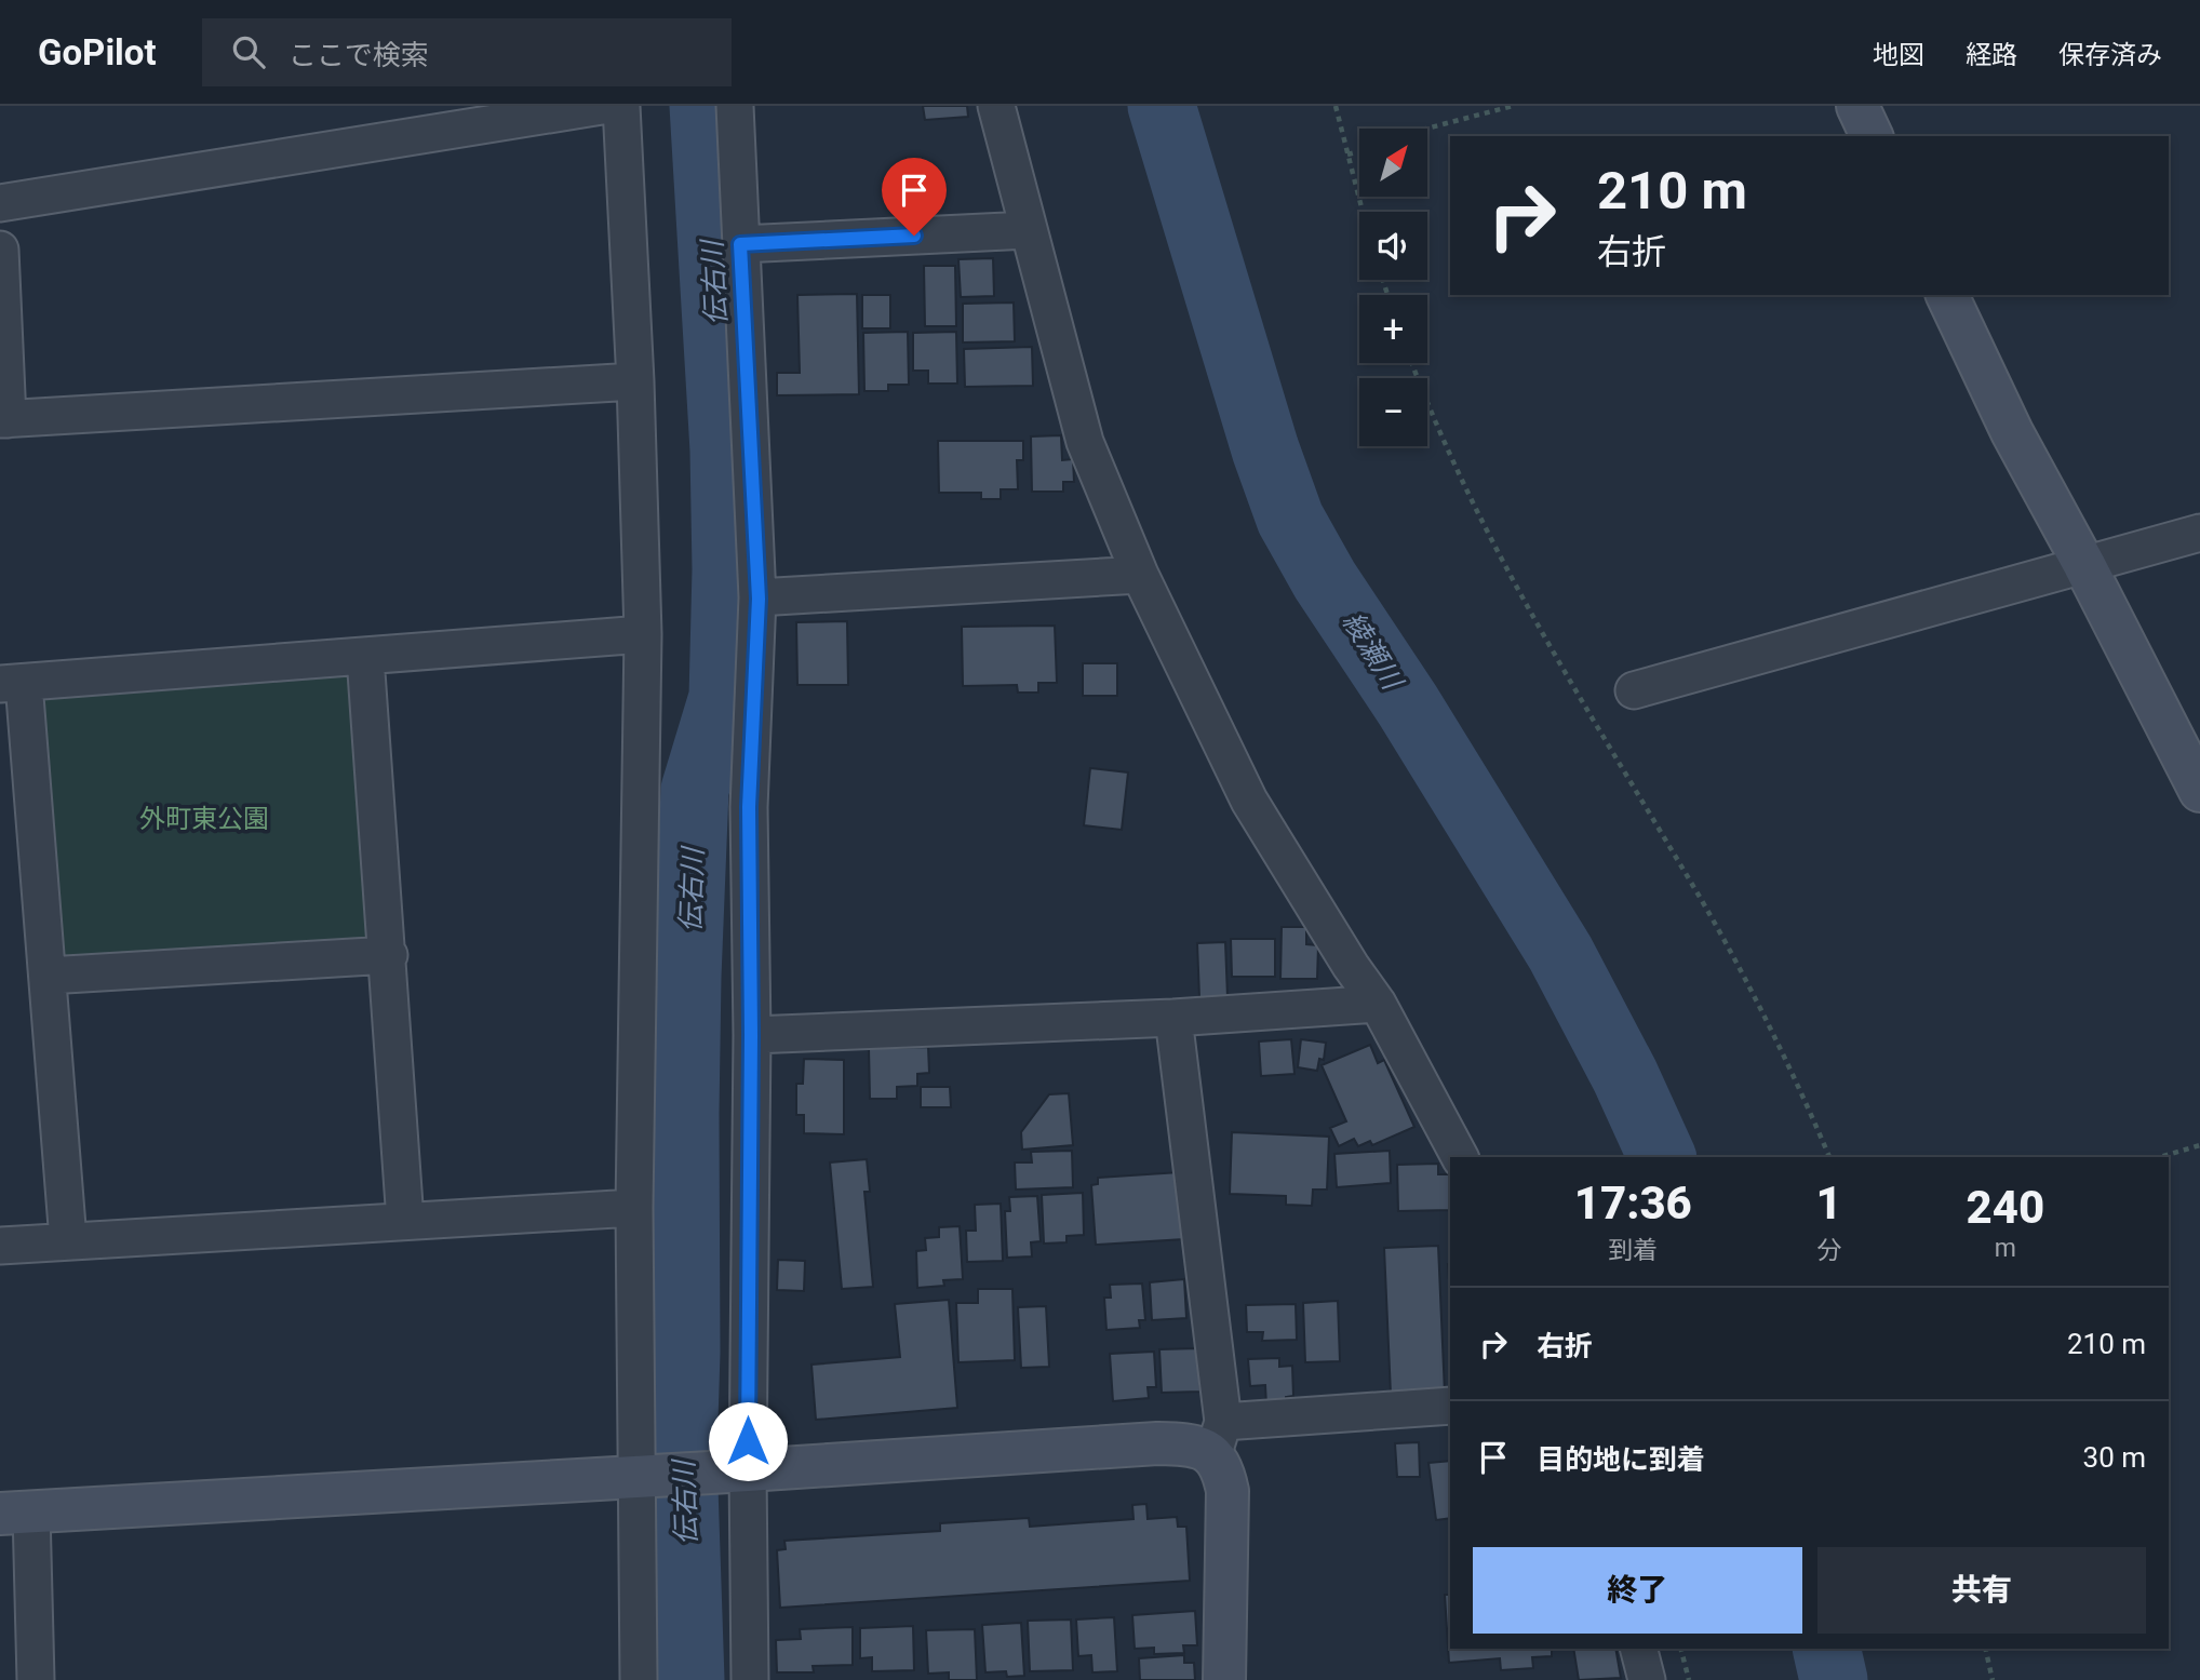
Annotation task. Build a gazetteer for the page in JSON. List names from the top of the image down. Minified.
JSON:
{"water":["伝右川","綾瀬川"],"parks":["外町東公園"],"north":"top right","page":{"header":"GoPilot","search":"ここで検索","nav":["地図","経路","保存済み"],"map_buttons":["+","−"],"turn":["210 m","右折"],"eta":["17:36","到着","1","分","240","m"],"list":[{"name":"右折","value":"210 m"},{"name":"目的地に到着","value":"30 m"}],"buttons":["終了","共有"]}}
